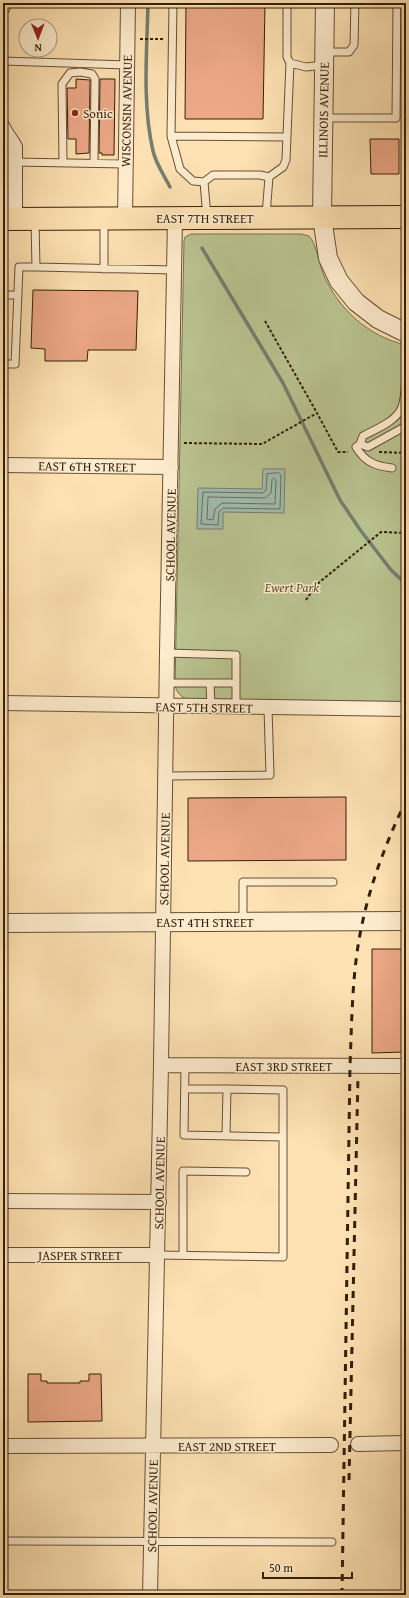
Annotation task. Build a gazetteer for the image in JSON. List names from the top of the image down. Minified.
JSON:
{"streets":{"main road":["EAST 7TH STREET"],"street":["ILLINOIS AVENUE","WISCONSIN AVENUE","EAST 6TH STREET","SCHOOL AVENUE","EAST 5TH STREET","EAST 4TH STREET","EAST 3RD STREET","JASPER STREET","EAST 2ND STREET"]},"crossings":[["ILLINOIS AVENUE","EAST 7TH STREET"],["WISCONSIN AVENUE","EAST 7TH STREET"],["EAST 7TH STREET","SCHOOL AVENUE"],["EAST 6TH STREET","SCHOOL AVENUE"],["SCHOOL AVENUE","EAST 5TH STREET"],["SCHOOL AVENUE","EAST 4TH STREET"],["SCHOOL AVENUE","EAST 3RD STREET"],["SCHOOL AVENUE","JASPER STREET"],["SCHOOL AVENUE","EAST 2ND STREET"]],"parks":["Ewert Park"],"places":["Sonic"],"scale_bar":"50 m","north":"bottom"}
